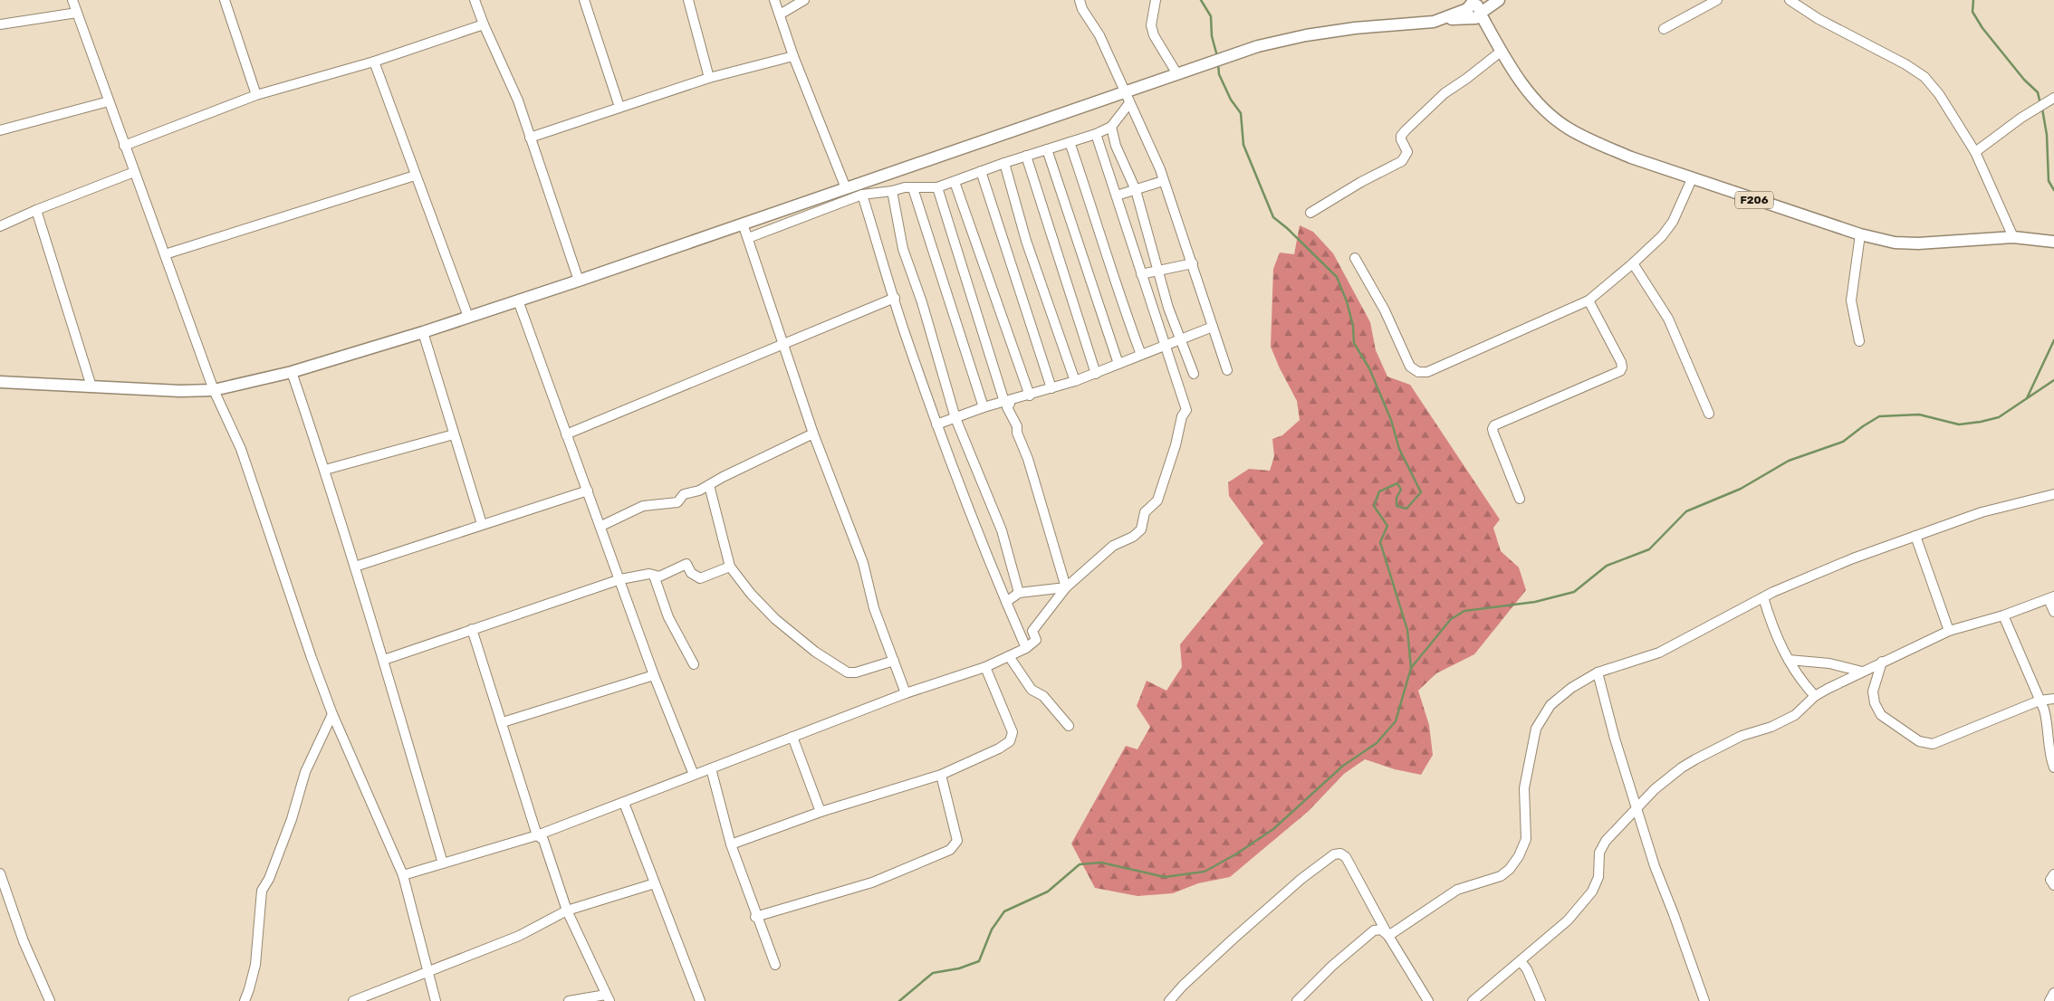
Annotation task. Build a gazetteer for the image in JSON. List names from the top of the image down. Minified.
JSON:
{"streets":{"main road":["F206"]}}
